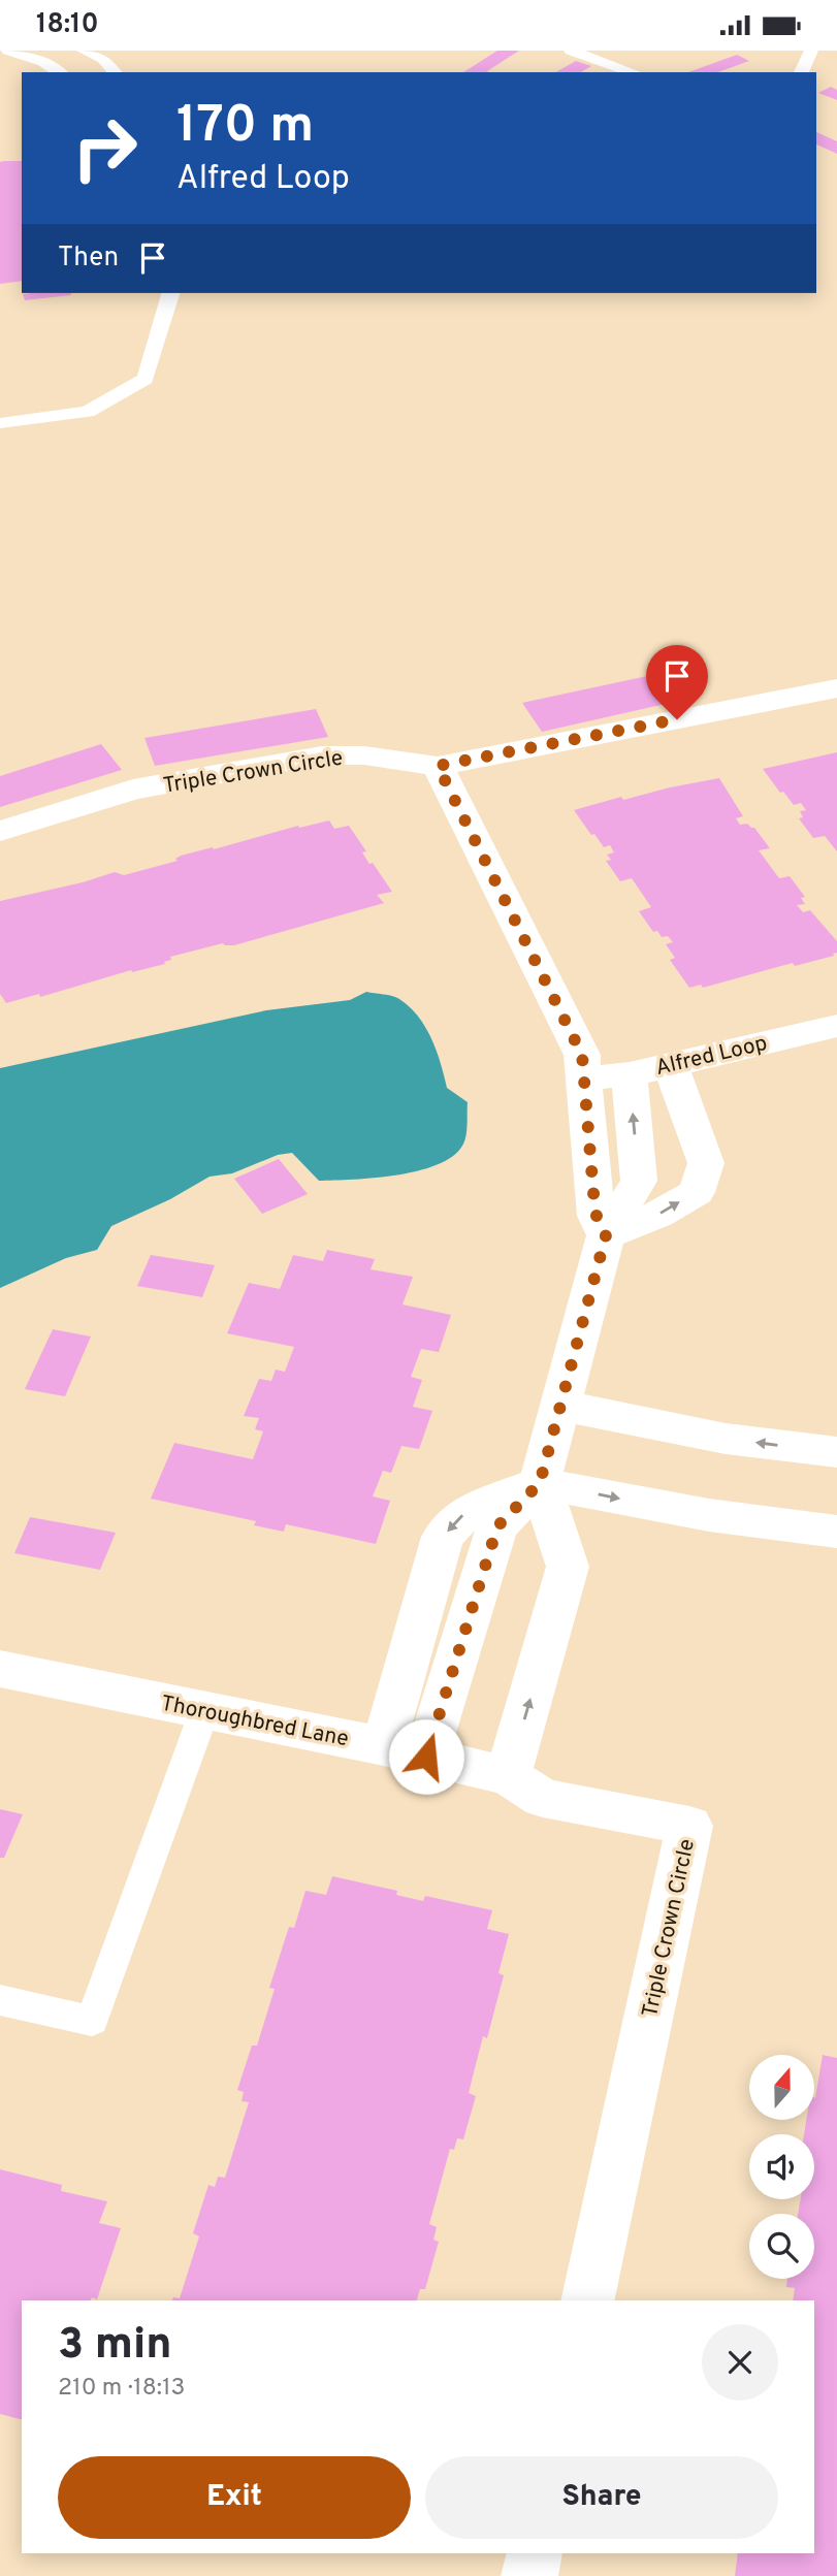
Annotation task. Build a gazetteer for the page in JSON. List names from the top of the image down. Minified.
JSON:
{"streets":{"street":["Triple Crown Circle","Alfred Loop","Thoroughbred Lane"]},"crossings":[["Triple Crown Circle","Thoroughbred Lane"]],"north":"top","page":{"status":"18:10","turn":["170 m","Alfred Loop"],"then":"Then","heading":["3 min","210 m · 18:13"],"buttons":["Exit","Share"]}}
